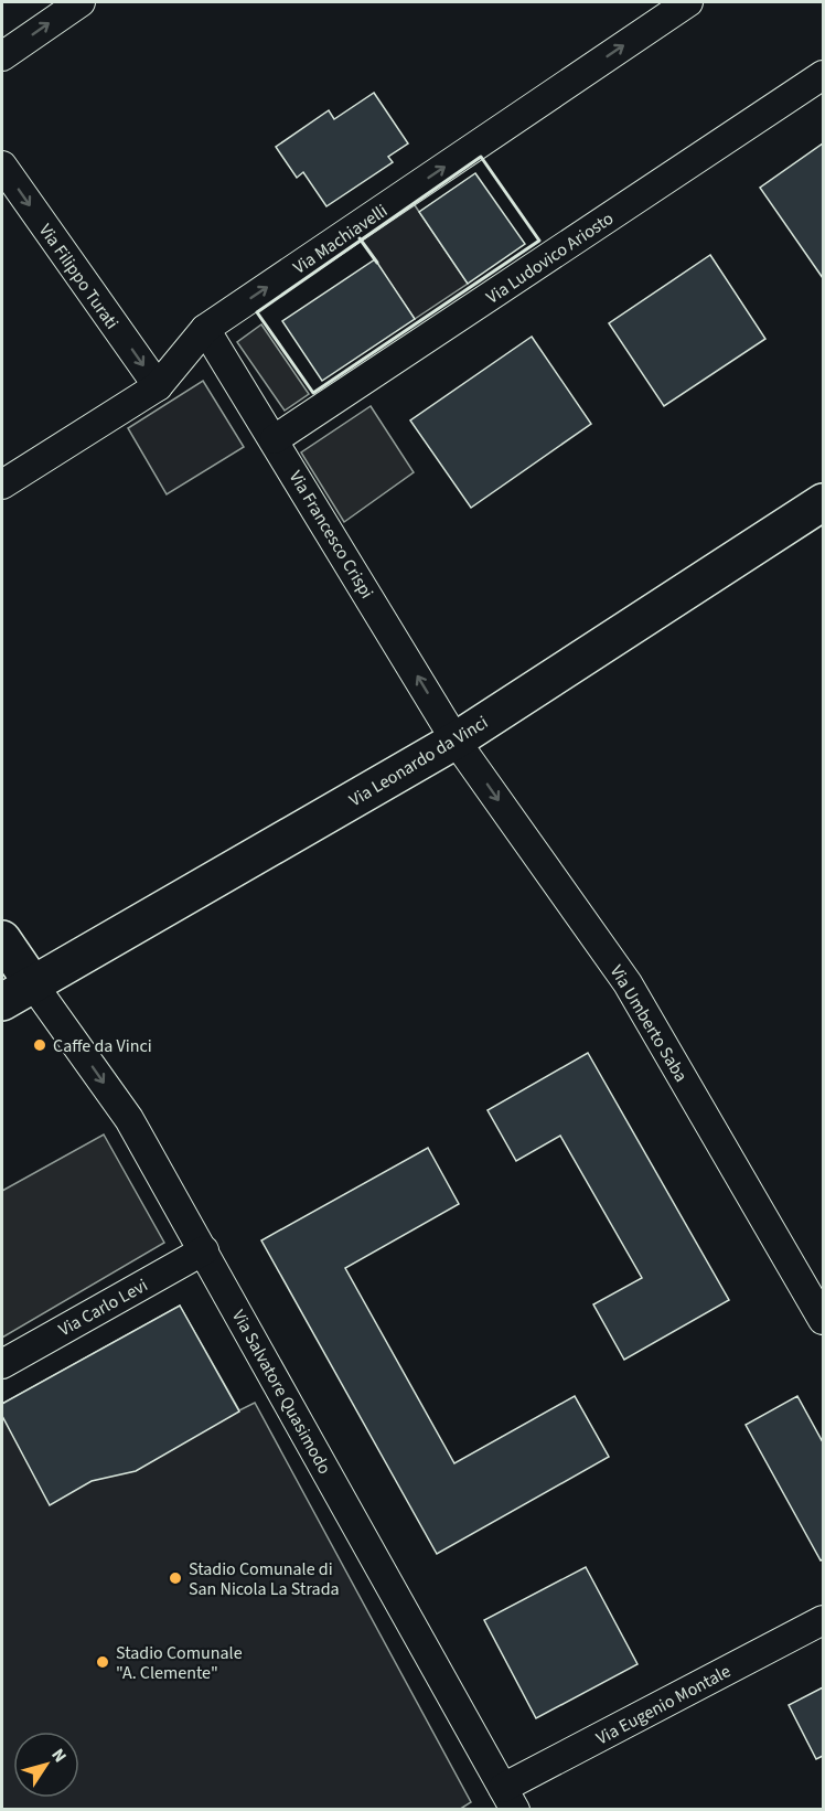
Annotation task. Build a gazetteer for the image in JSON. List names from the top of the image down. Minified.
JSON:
{"streets":{"street":["Via Machiavelli","Via Ludovico Ariosto","Via Filippo Turati","Via Francesco Crispi","Via Leonardo da Vinci","Via Umberto Saba","Via Carlo Levi","Via Salvatore Quasimodo","Via Eugenio Montale"]},"crossings":[["Via Machiavelli","Via Filippo Turati"],["Via Machiavelli","Via Francesco Crispi"],["Via Ludovico Ariosto","Via Francesco Crispi"],["Via Francesco Crispi","Via Leonardo da Vinci"],["Via Francesco Crispi","Via Umberto Saba"],["Via Leonardo da Vinci","Via Umberto Saba"],["Via Leonardo da Vinci","Via Salvatore Quasimodo"],["Via Carlo Levi","Via Salvatore Quasimodo"],["Via Salvatore Quasimodo","Via Eugenio Montale"]],"one_way":["Via Machiavelli","Via Filippo Turati","Via Francesco Crispi","Via Umberto Saba"],"places":["Caffe da Vinci","Stadio Comunale di San Nicola La Strada","Stadio Comunale \"A. Clemente\""],"north":"top right"}
